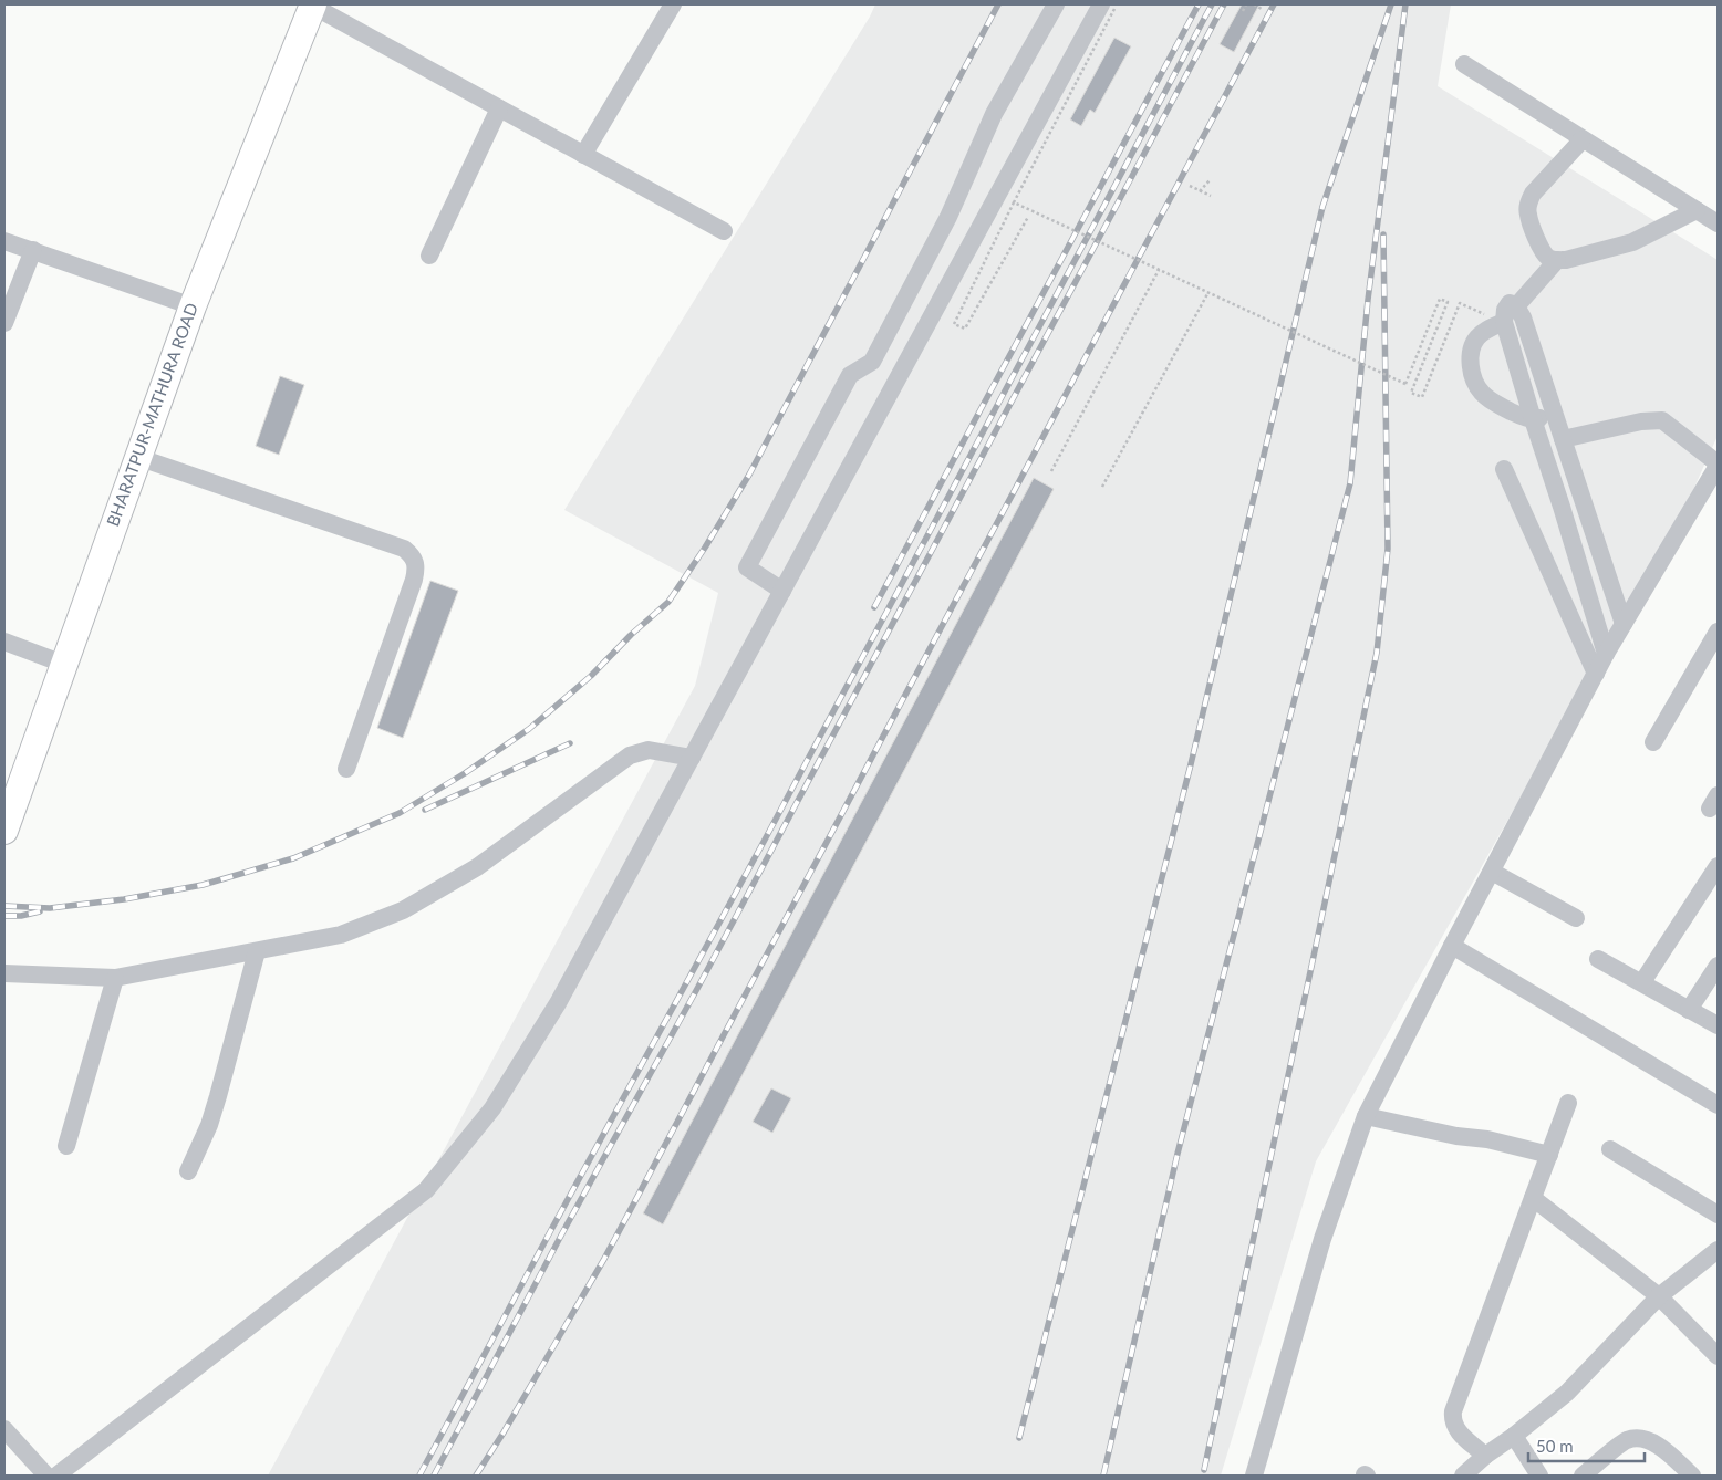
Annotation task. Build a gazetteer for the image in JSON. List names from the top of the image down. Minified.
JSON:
{"streets":{"highway":["BHARATPUR-MATHURA ROAD"]},"scale_bar":"50 m"}
